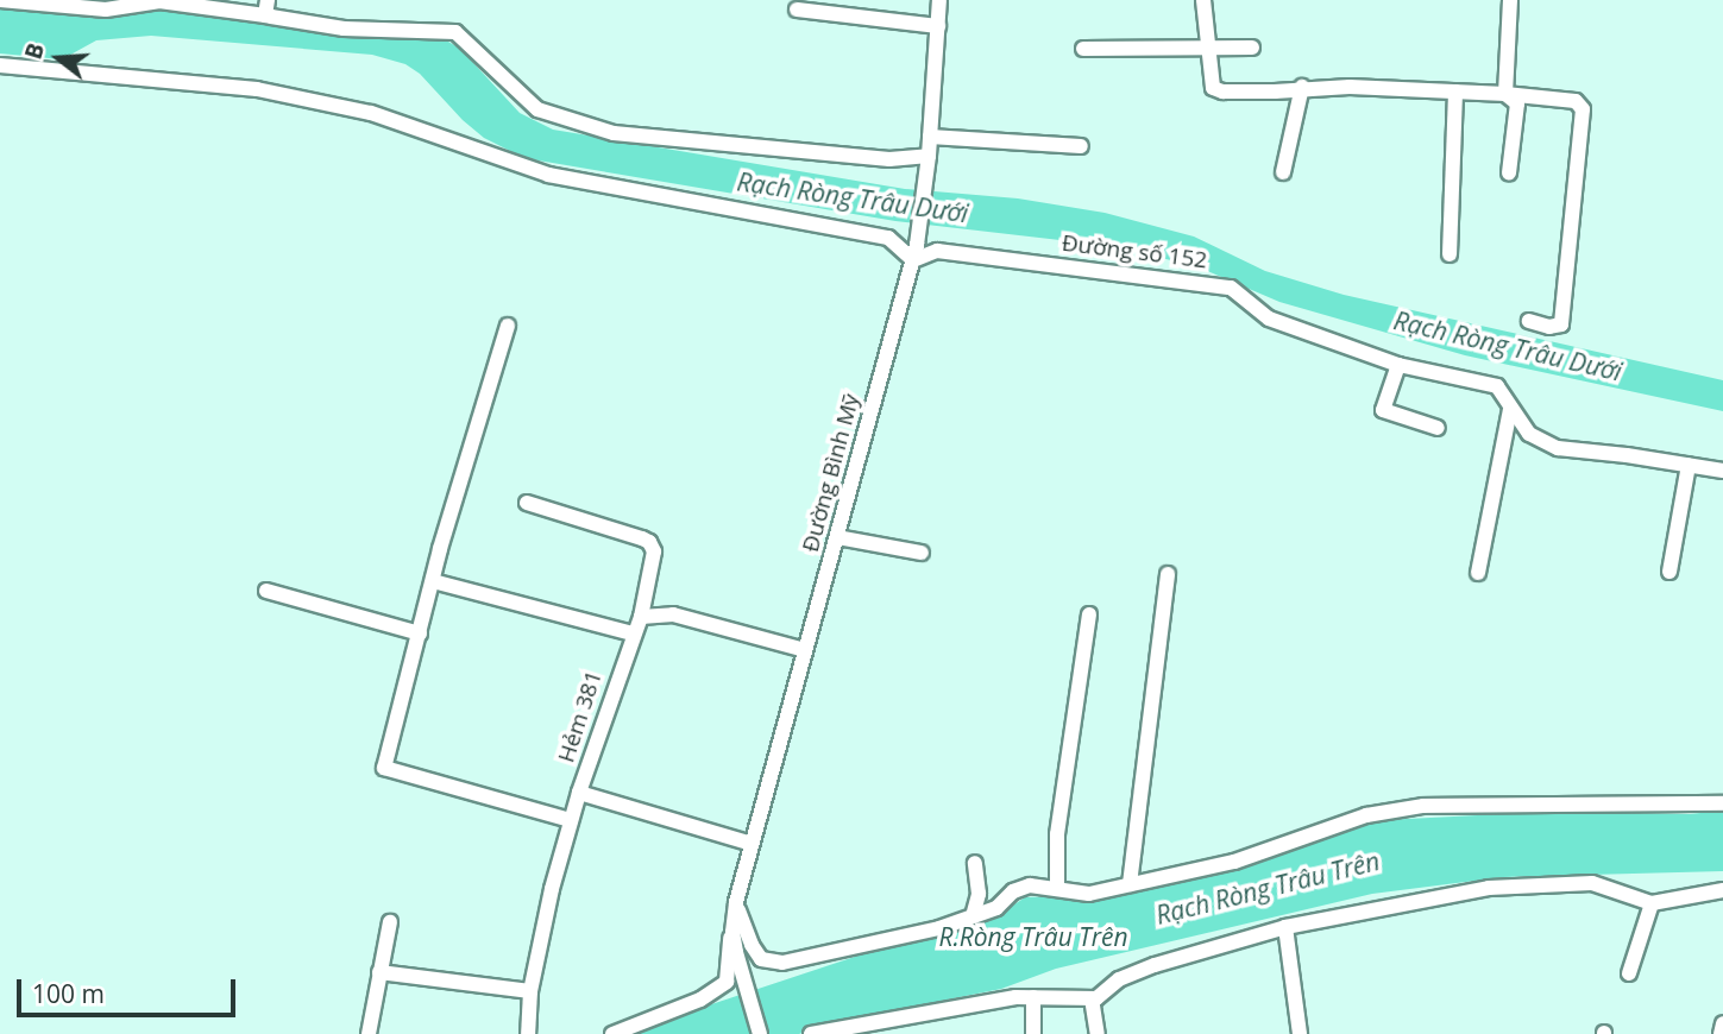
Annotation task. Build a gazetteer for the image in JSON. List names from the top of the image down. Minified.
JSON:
{"streets":{"street":["Đường số 152","Đường Bình Mỹ","Hẻm 381"]},"crossings":[["Đường số 152","Đường Bình Mỹ"]],"water":["Rạch Ròng Trâu Dưới","Rạch Ròng Trâu Trên","R.Ròng Trâu Trên"],"scale_bar":"100 m","north":"left"}
